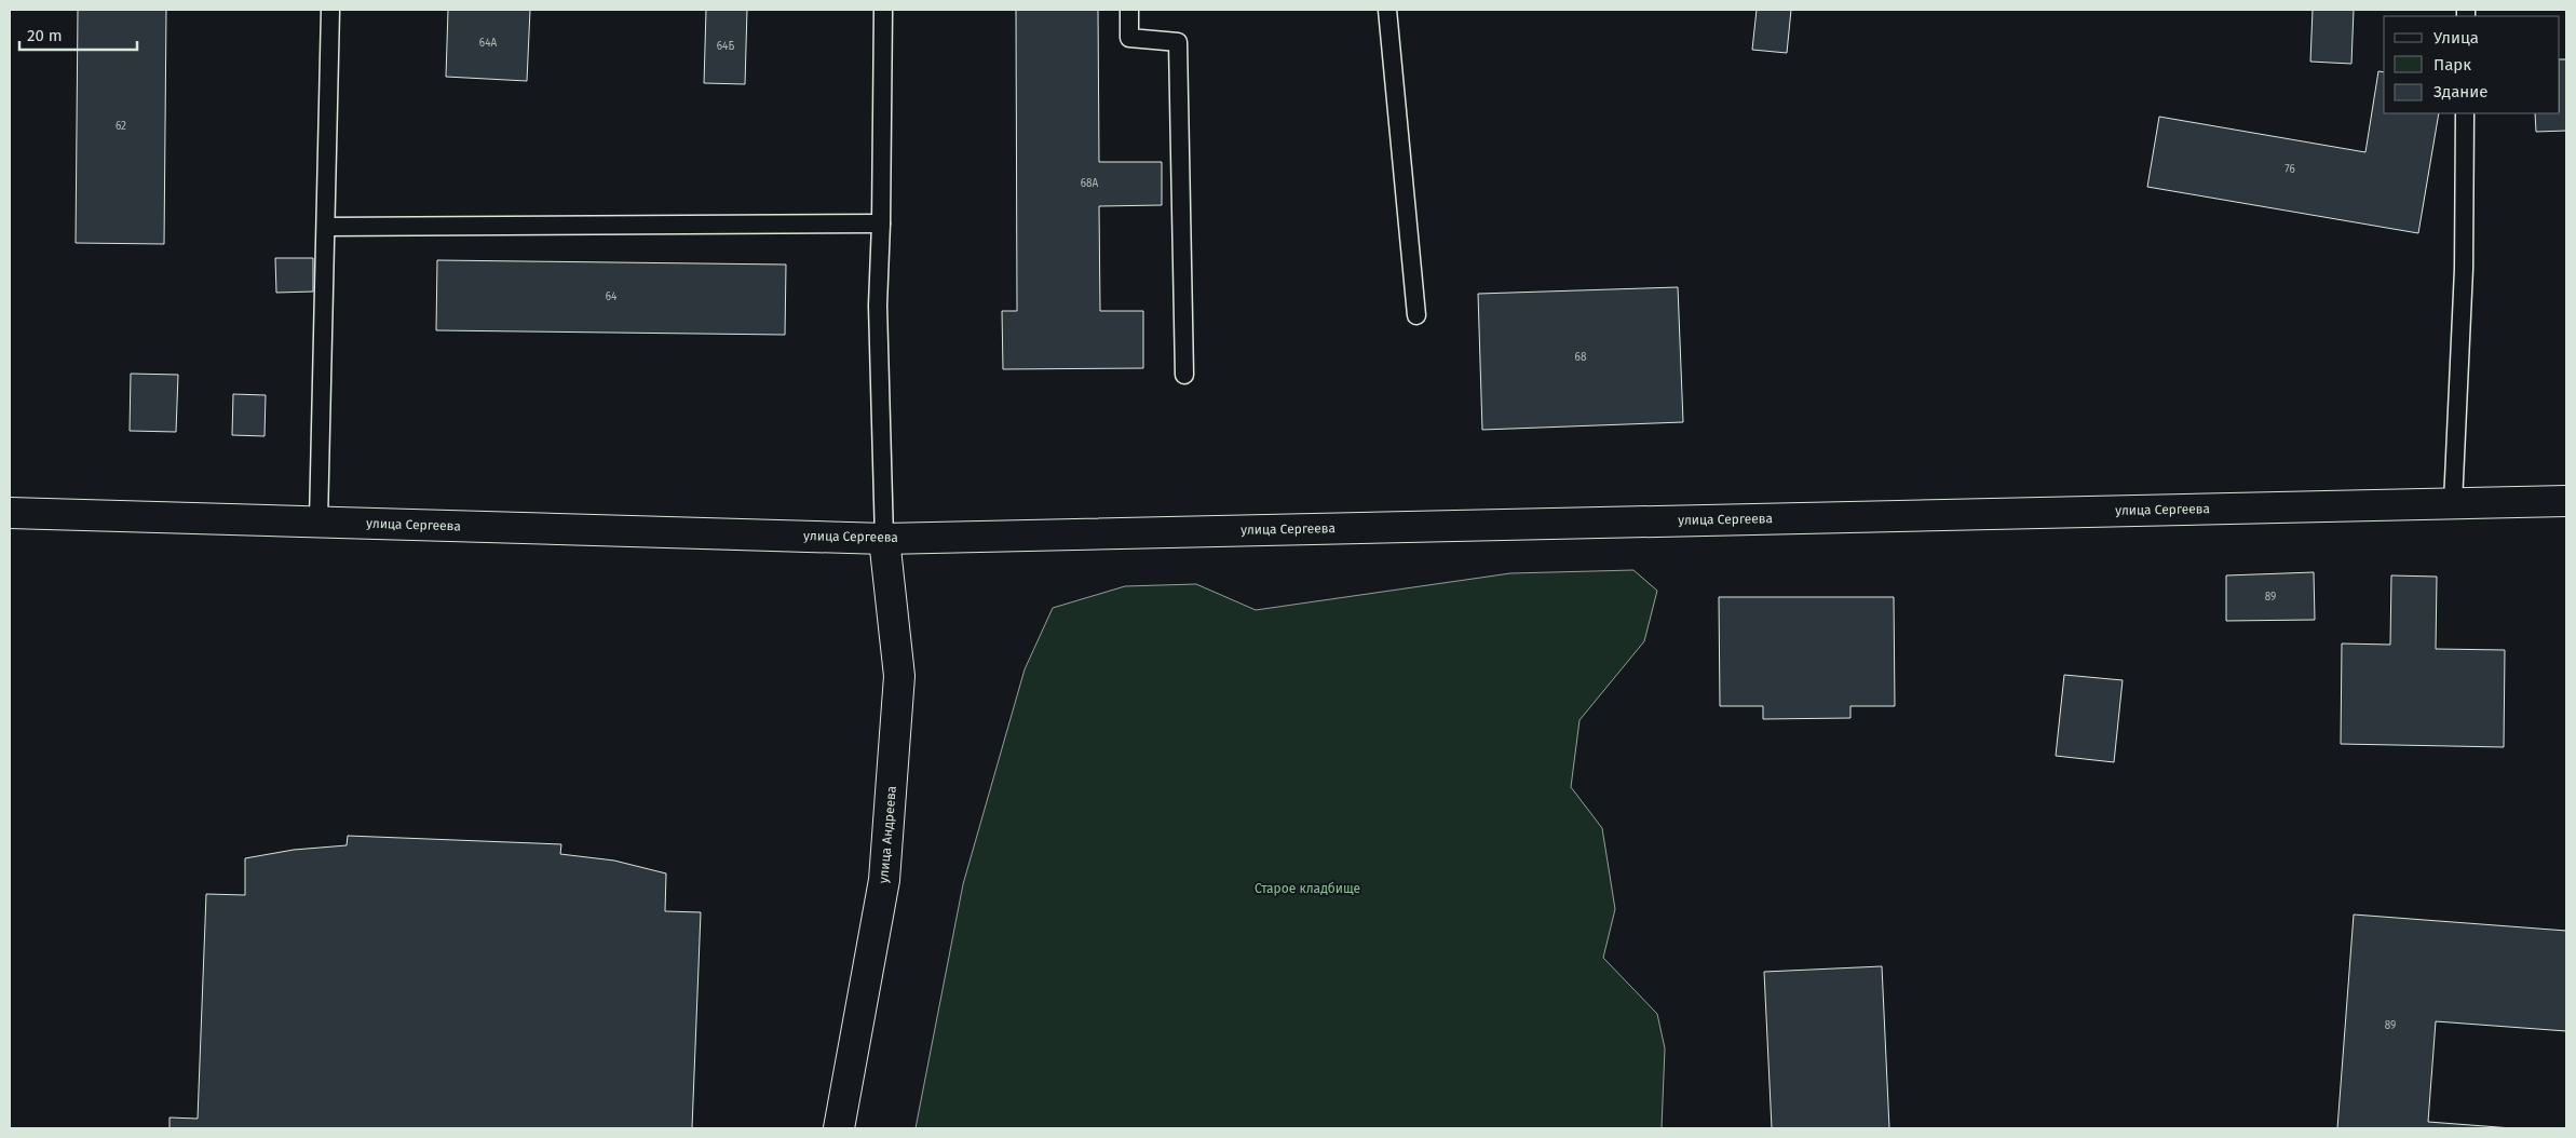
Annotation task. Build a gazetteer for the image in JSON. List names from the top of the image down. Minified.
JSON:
{"streets":{"main road":["улица Сергеева","улица Андреева"]},"crossings":[["улица Сергеева","улица Андреева"]],"parks":["Старое кладбище"],"house_numbers":["64А","64Б","62","76","68А","64","68","89","89"],"legend":["Улица","Парк","Здание"],"scale_bar":"20 m"}
